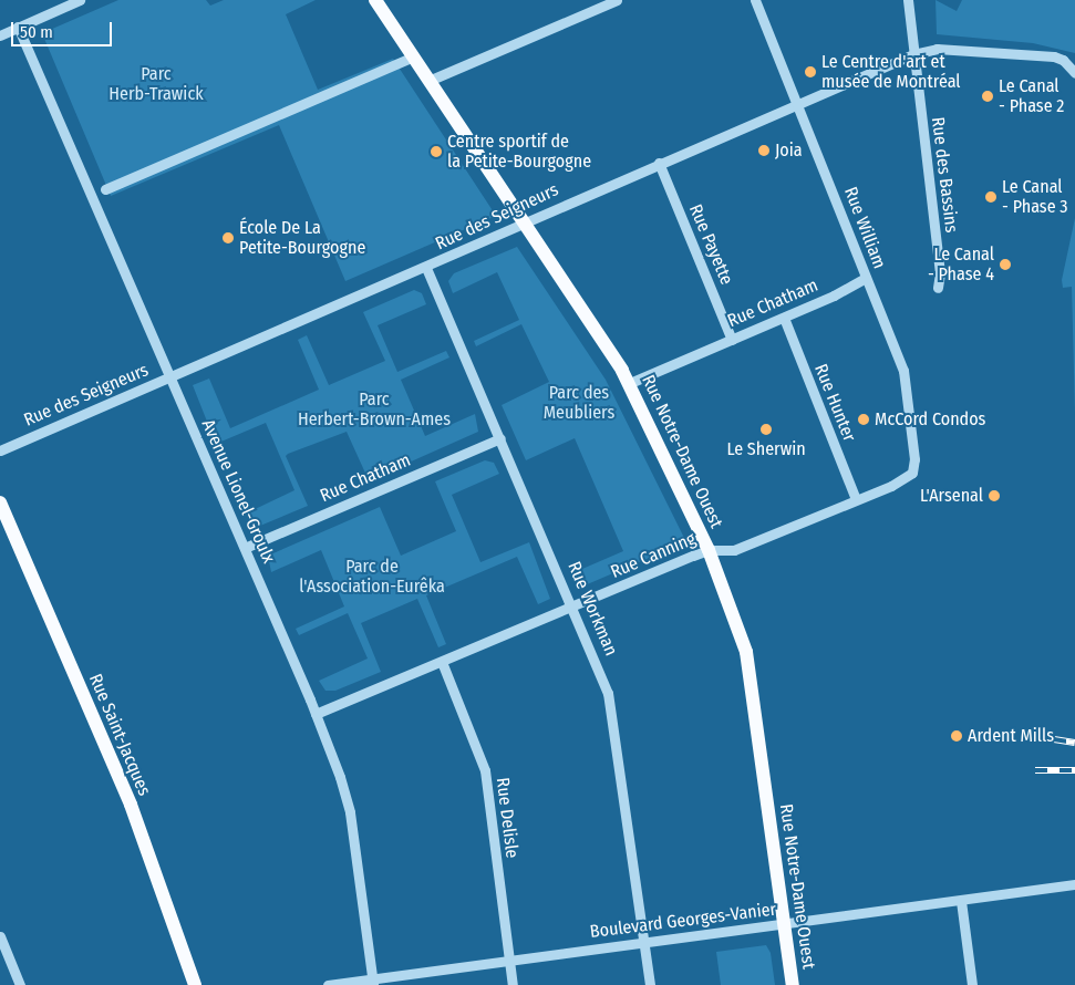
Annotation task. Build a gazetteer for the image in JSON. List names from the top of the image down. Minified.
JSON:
{"streets":{"main road":["Rue Notre-Dame Ouest","Rue Saint-Jacques"],"street":["Rue des Bassins","Rue des Seigneurs","Rue William","Rue Payette","Rue Chatham","Rue Hunter","Avenue Lionel-Groulx","Rue Canning","Rue Workman","Rue Delisle","Boulevard Georges-Vanier"]},"crossings":[["Rue des Bassins","Rue des Seigneurs"],["Rue des Seigneurs","Rue William"],["Rue des Seigneurs","Rue Payette"],["Rue des Seigneurs","Rue Notre-Dame Ouest"],["Rue des Seigneurs","Avenue Lionel-Groulx"],["Rue des Seigneurs","Rue Workman"],["Rue William","Rue Chatham"],["Rue William","Rue Canning"],["Rue Payette","Rue Chatham"],["Rue Chatham","Rue Hunter"],["Rue Chatham","Rue Notre-Dame Ouest"],["Rue Chatham","Avenue Lionel-Groulx"],["Rue Chatham","Rue Workman"],["Rue Hunter","Rue Canning"],["Rue Notre-Dame Ouest","Rue Canning"],["Rue Notre-Dame Ouest","Boulevard Georges-Vanier"],["Avenue Lionel-Groulx","Rue Canning"],["Avenue Lionel-Groulx","Boulevard Georges-Vanier"],["Rue Canning","Rue Workman"],["Rue Canning","Rue Delisle"],["Rue Workman","Boulevard Georges-Vanier"],["Rue Delisle","Boulevard Georges-Vanier"]],"parks":["Parc Herb-Trawick","Parc des Meubliers","Parc Herbert-Brown-Ames","Parc de l'Association-Eurêka"],"places":["Le Centre d'art et musée de Montréal","Le Canal - Phase 2","Joia","Centre sportif de la Petite-Bourgogne","Le Canal - Phase 3","École De La Petite-Bourgogne","Le Canal - Phase 4","McCord Condos","Le Sherwin","L'Arsenal","Ardent Mills"],"scale_bar":"50 m"}
